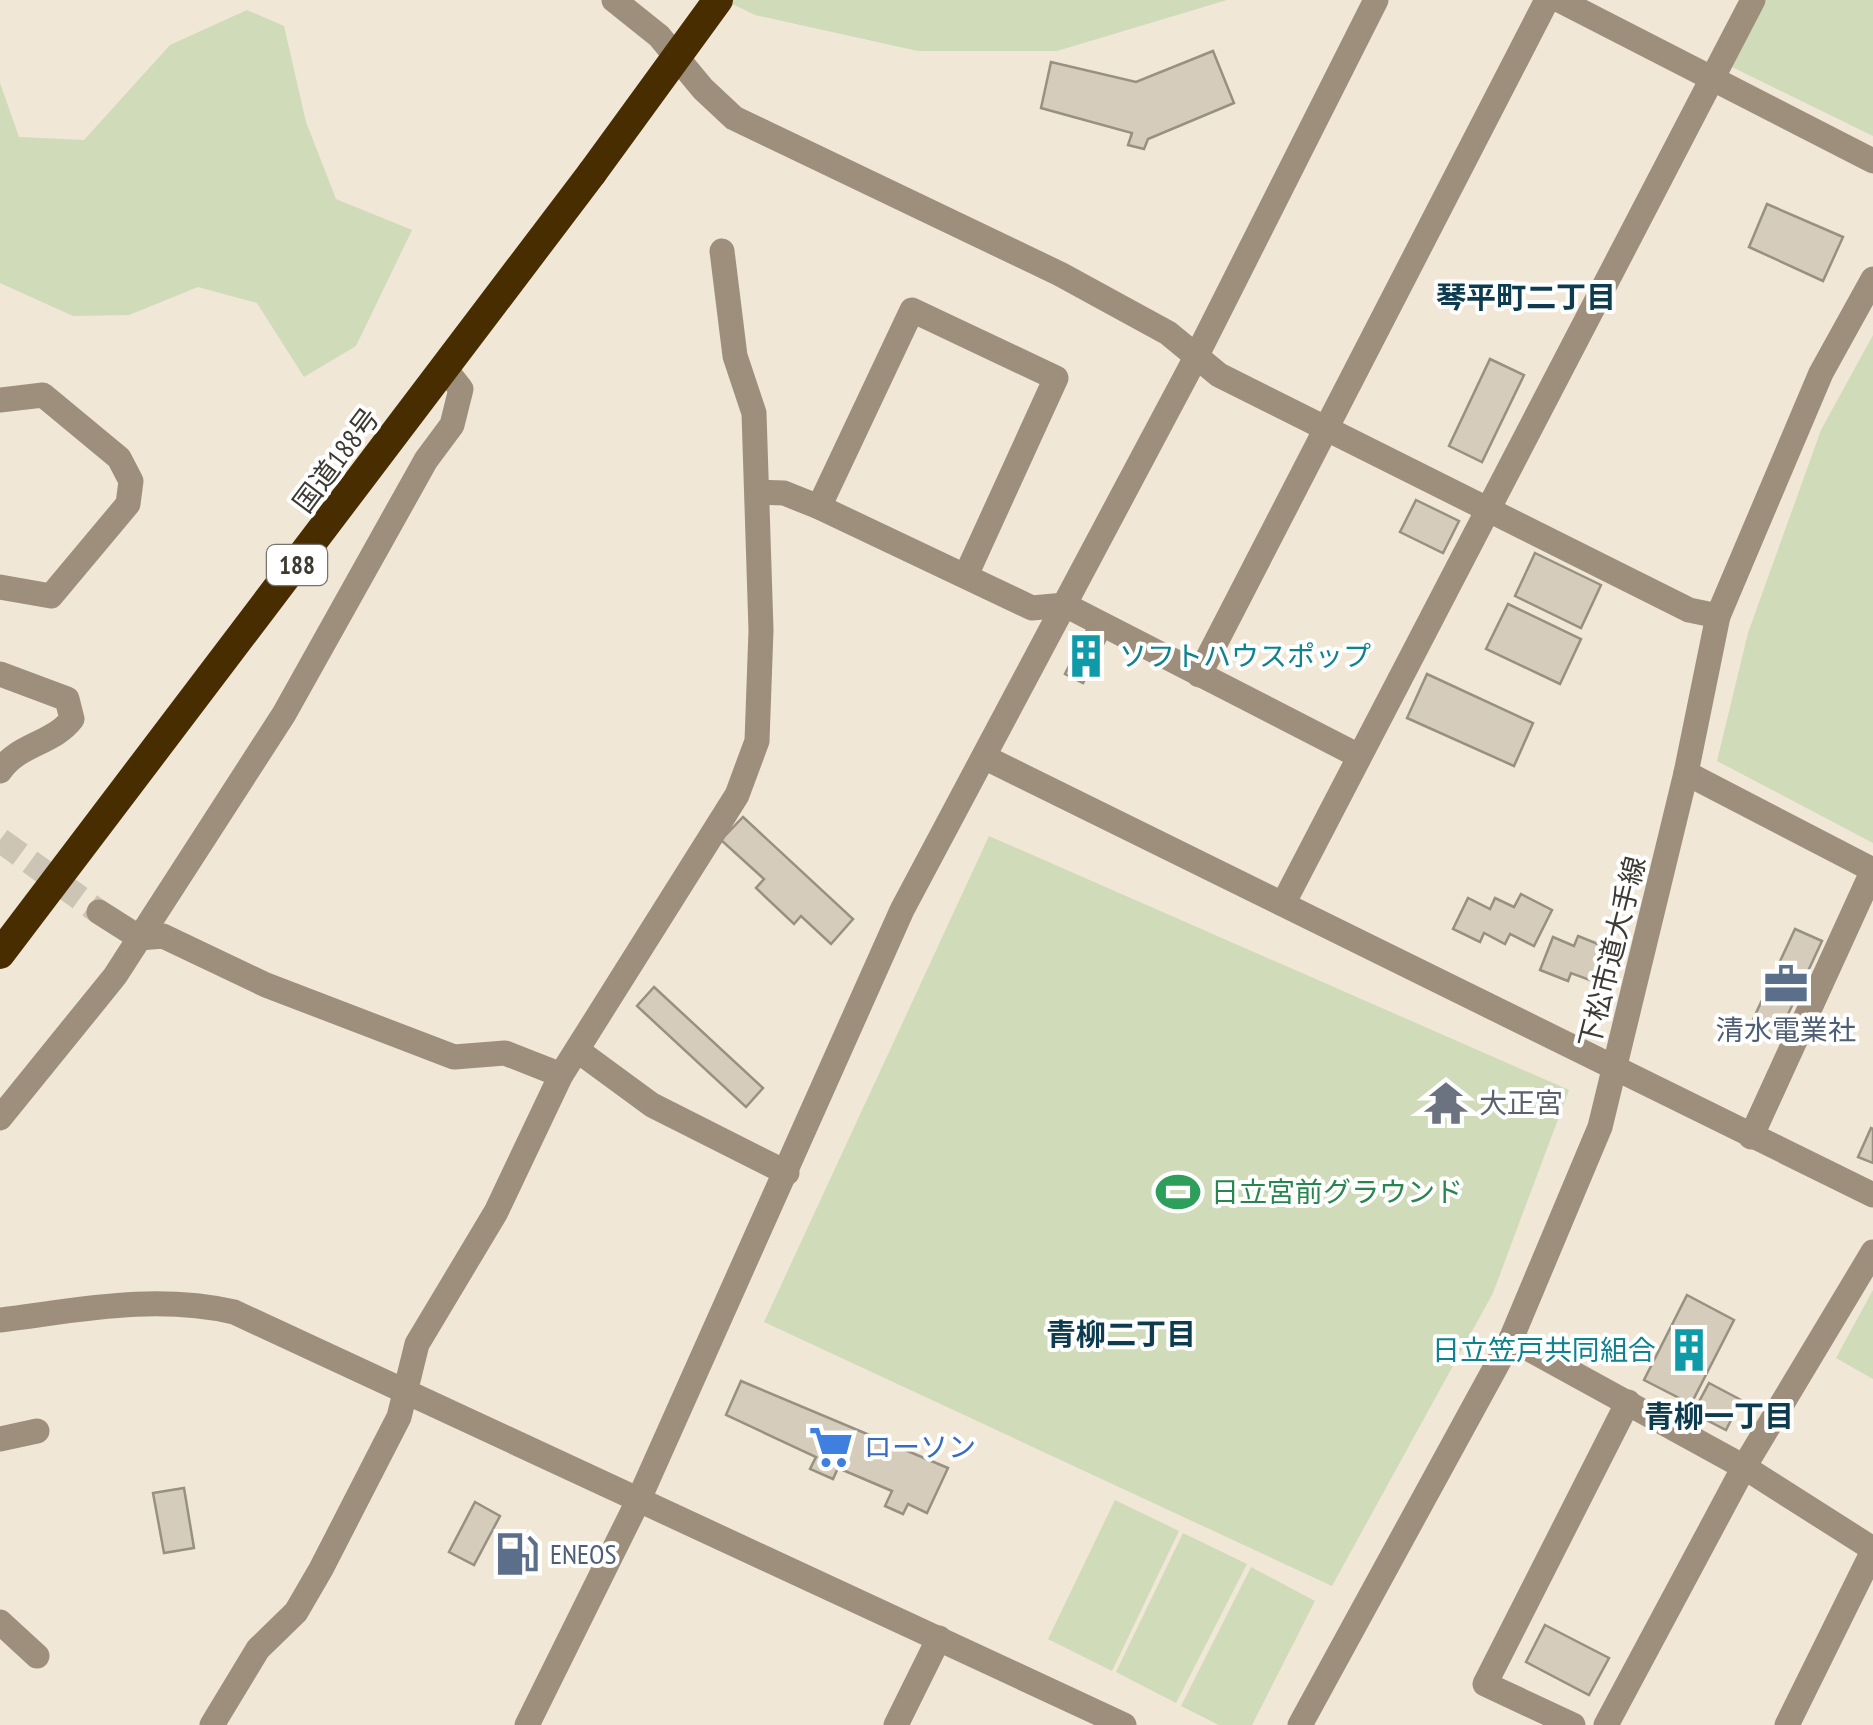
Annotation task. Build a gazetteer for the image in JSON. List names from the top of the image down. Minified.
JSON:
{"streets":{"highway":["国道188号","188"],"street":["下松市道大手線"]},"districts":["琴平町二丁目","青柳二丁目","青柳一丁目"],"places":{"building":["ソフトハウスポップ","日立笠戸共同組合"],"office":["清水電業社"],"temple":["大正宮"],"sports":["日立宮前グラウンド"],"supermarket":["ローソン"],"fuel station":["ENEOS"]}}
